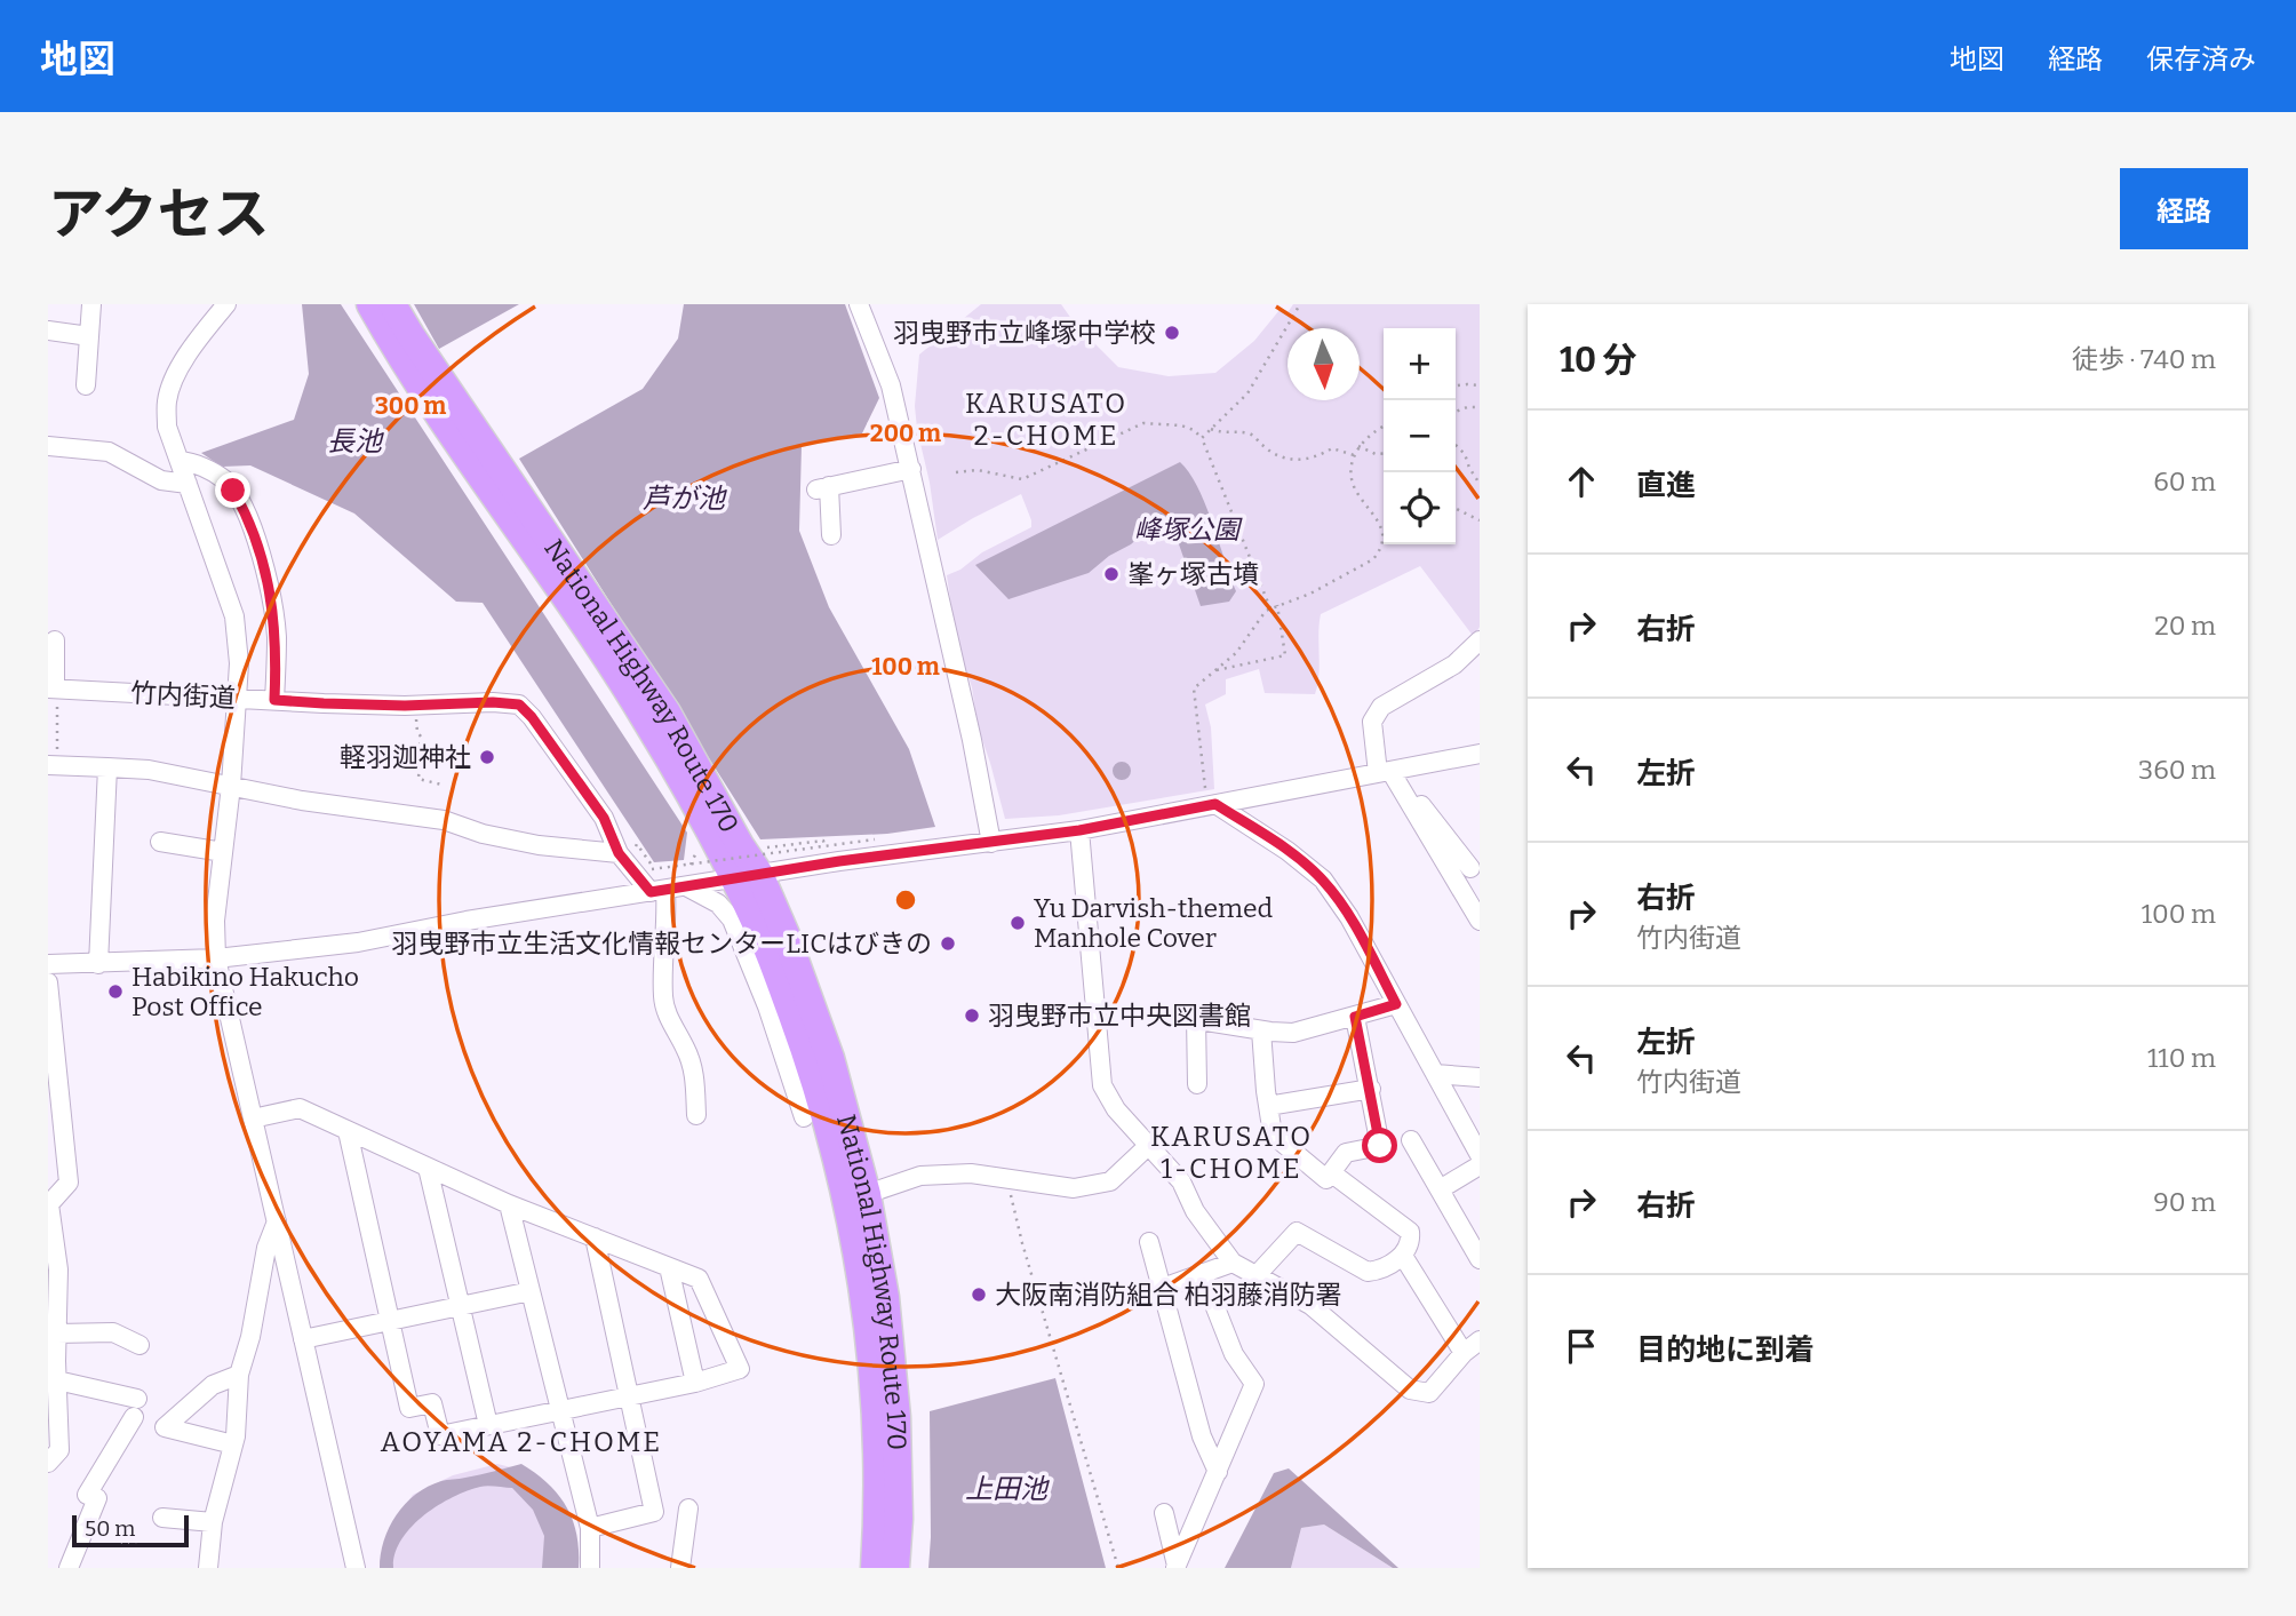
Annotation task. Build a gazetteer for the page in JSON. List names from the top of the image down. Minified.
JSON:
{"streets":{"highway":["National Highway Route 170"],"street":["竹内街道"]},"districts":["KARUSATO 2-CHOME","KARUSATO 1-CHOME","AOYAMA 2-CHOME"],"water":["長池","芦が池","上田池"],"parks":["峰塚公園"],"places":["羽曳野市立峰塚中学校","峯ヶ塚古墳","軽羽迦神社","Yu Darvish-themed Manhole Cover","羽曳野市立生活文化情報センターLICはびきの","Habikino Hakucho Post Office","羽曳野市立中央図書館","大阪南消防組合 柏羽藤消防署"],"scale_bar":"50 m","north":"bottom","page":{"header":"地図","nav":["地図","経路","保存済み"],"title":"アクセス","buttons":"経路","heading":["10 分","徒歩 · 740 m"],"map_buttons":["+","−"],"list":[["直進","60 m"],["右折","20 m"],["左折","360 m"],["右折","竹内街道","100 m"],["左折","竹内街道","110 m"],["右折","90 m"],"目的地に到着"],"scale":"50 m"},"rings":["300 m","200 m","100 m"]}
